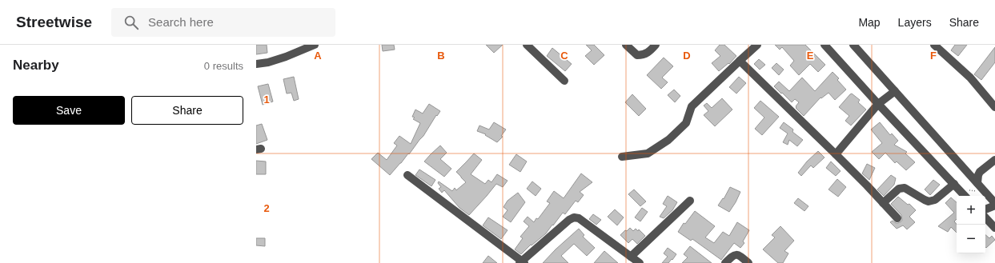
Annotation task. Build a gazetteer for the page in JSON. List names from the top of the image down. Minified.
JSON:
{"page":{"header":"Streetwise","search":"Search here","nav":["Map","Layers","Share"],"heading":["Nearby","0 results"],"buttons":["Save","Share"],"map_buttons":["+","−"]},"grid":{"columns":["A","B","C","D","E","F"],"rows":["1","2"]}}
